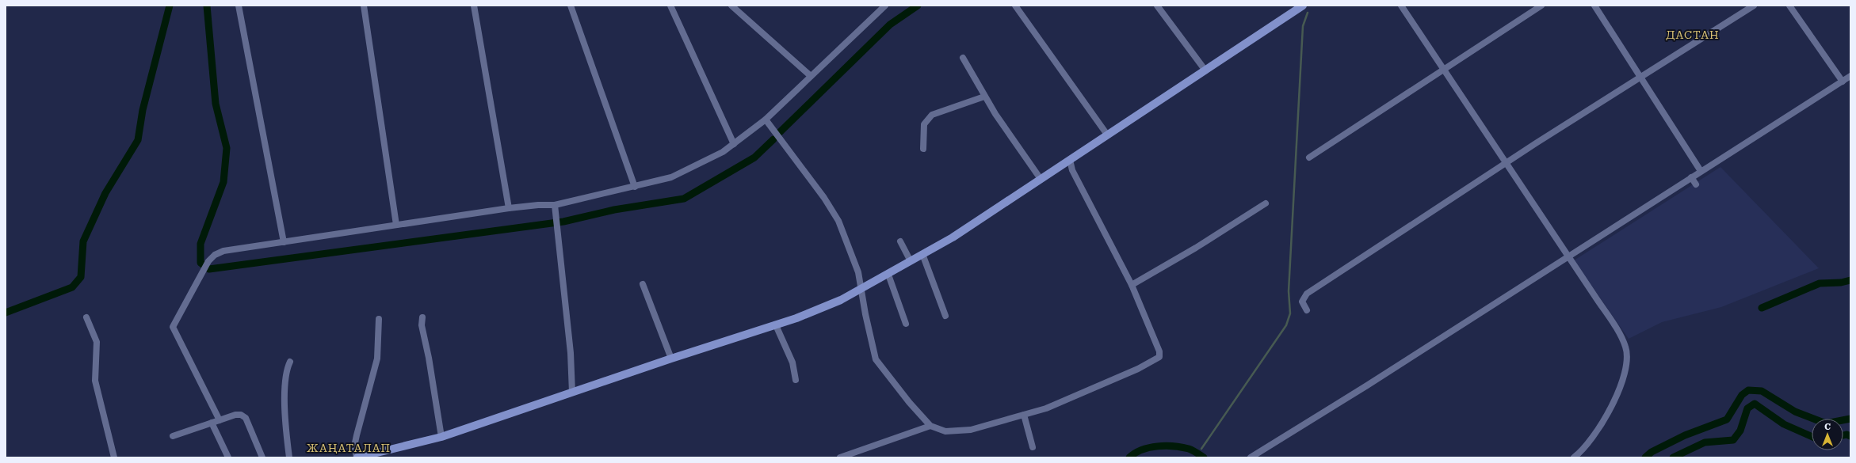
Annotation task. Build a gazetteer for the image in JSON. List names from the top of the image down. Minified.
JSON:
{"districts":["ДАСТАН","ЖАҢАТАЛАП"],"north":"top"}
